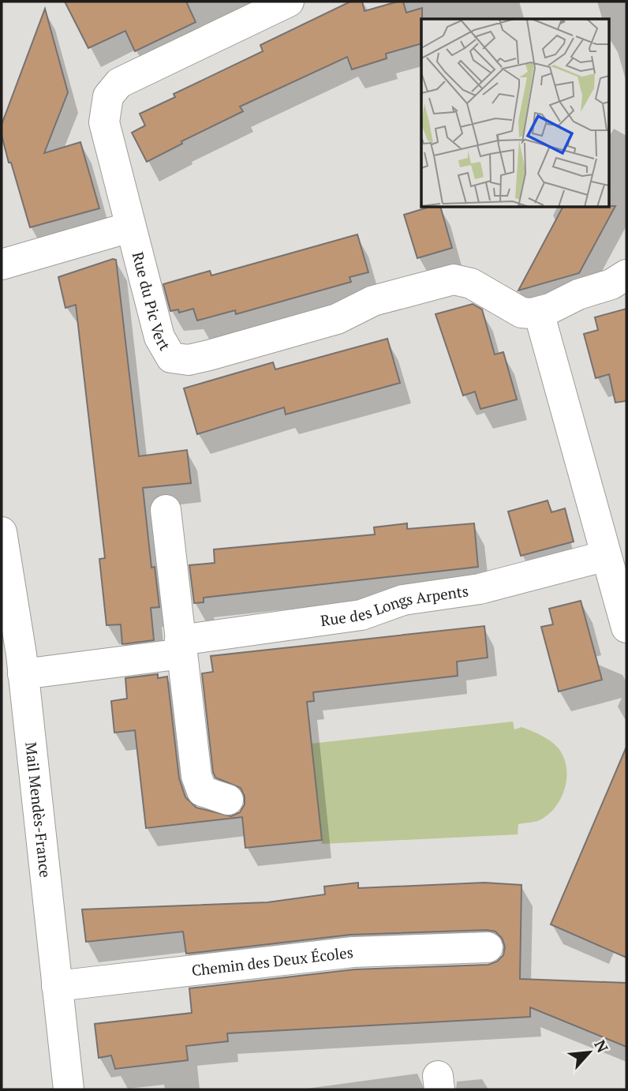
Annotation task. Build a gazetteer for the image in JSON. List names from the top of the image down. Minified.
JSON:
{"streets":{"street":["Rue du Pic Vert","Rue des Longs Arpents","Mail Mendès-France","Chemin des Deux Écoles"]},"crossings":[["Rue des Longs Arpents","Mail Mendès-France"],["Mail Mendès-France","Chemin des Deux Écoles"]],"north":"top right"}
